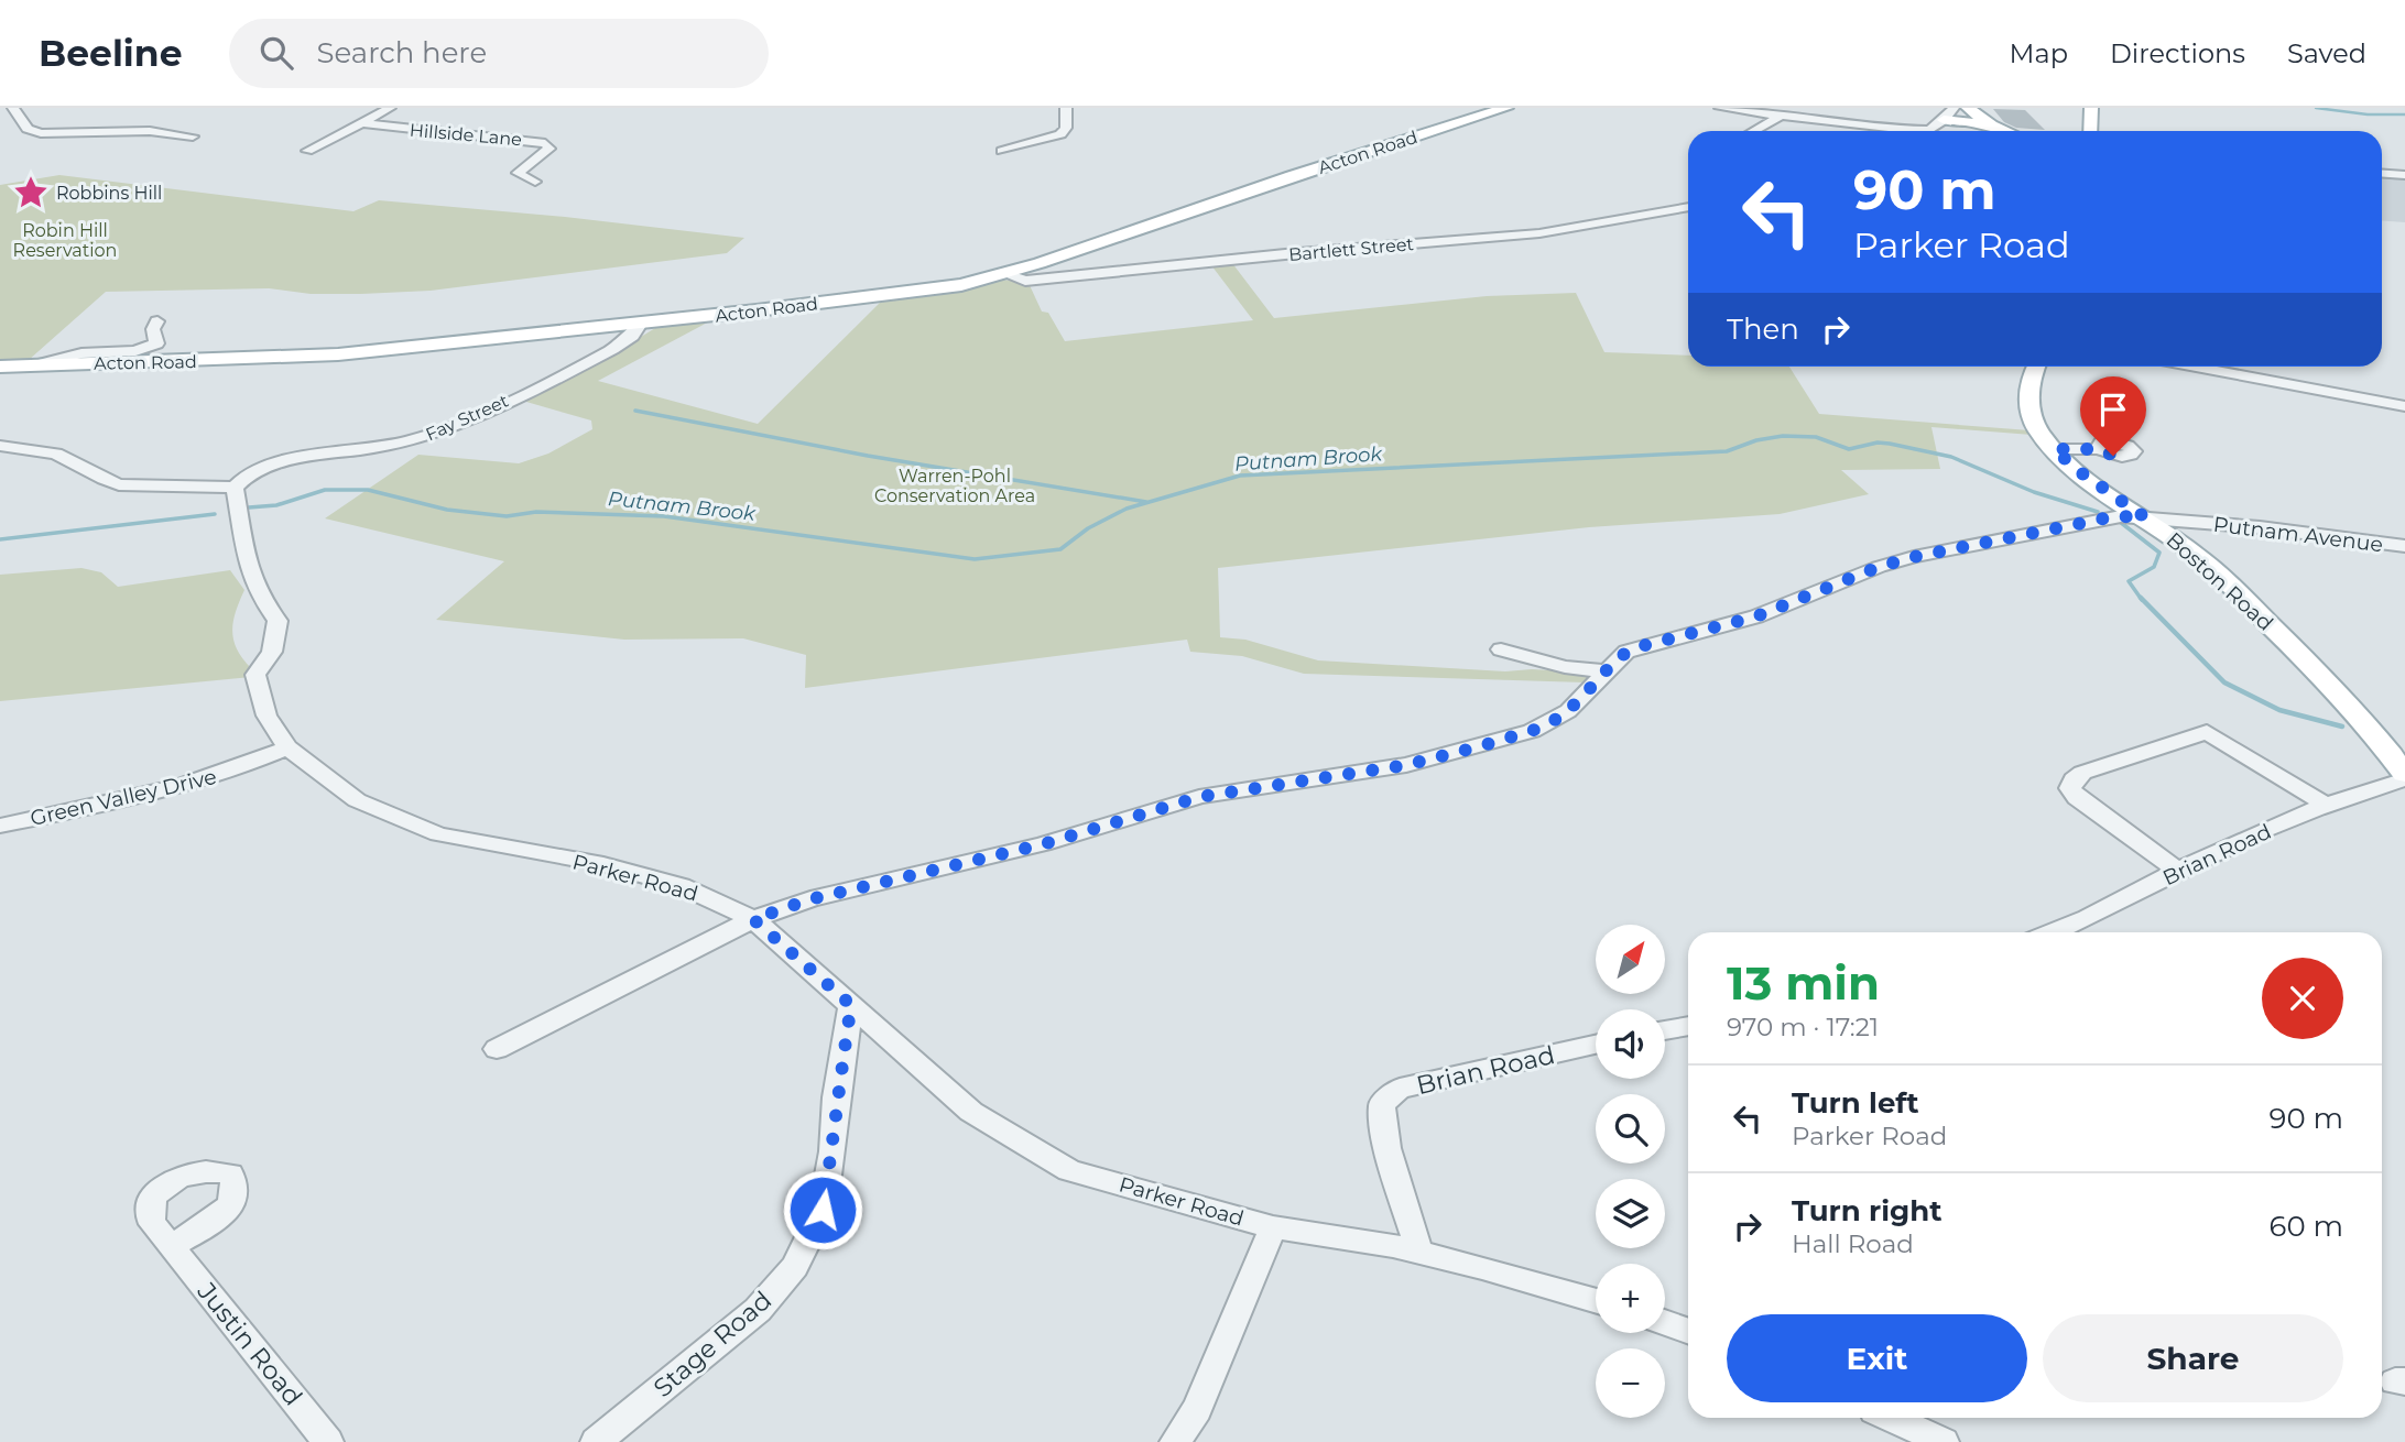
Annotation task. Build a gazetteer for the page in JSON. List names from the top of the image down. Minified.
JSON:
{"streets":{"main road":["Acton Road","Boston Road"],"street":["Hillside Lane","Bartlett Street","Fay Street","Putnam Avenue","Green Valley Drive","Brian Road","Parker Road","Justin Road","Stage Road"]},"crossings":[["Acton Road","Bartlett Street"],["Acton Road","Fay Street"],["Fay Street","Parker Road"],["Putnam Avenue","Boston Road"],["Putnam Avenue","Parker Road"],["Boston Road","Brian Road"],["Green Valley Drive","Parker Road"],["Brian Road","Parker Road"],["Parker Road","Stage Road"]],"water":["Putnam Brook"],"parks":["Robin Hill Reservation","Warren-Pohl Conservation Area"],"places":{"place":["Robbins Hill"]},"north":"top right","page":{"header":"Beeline","search":"Search here","nav":["Map","Directions","Saved"],"turn":["90 m","Parker Road"],"then":"Then","map_buttons":["+","−"],"heading":["13 min","970 m · 17:21"],"list":[{"name":"Turn left","note":"Parker Road","value":"90 m"},{"name":"Turn right","note":"Hall Road","value":"60 m"}],"buttons":["Exit","Share"]}}
